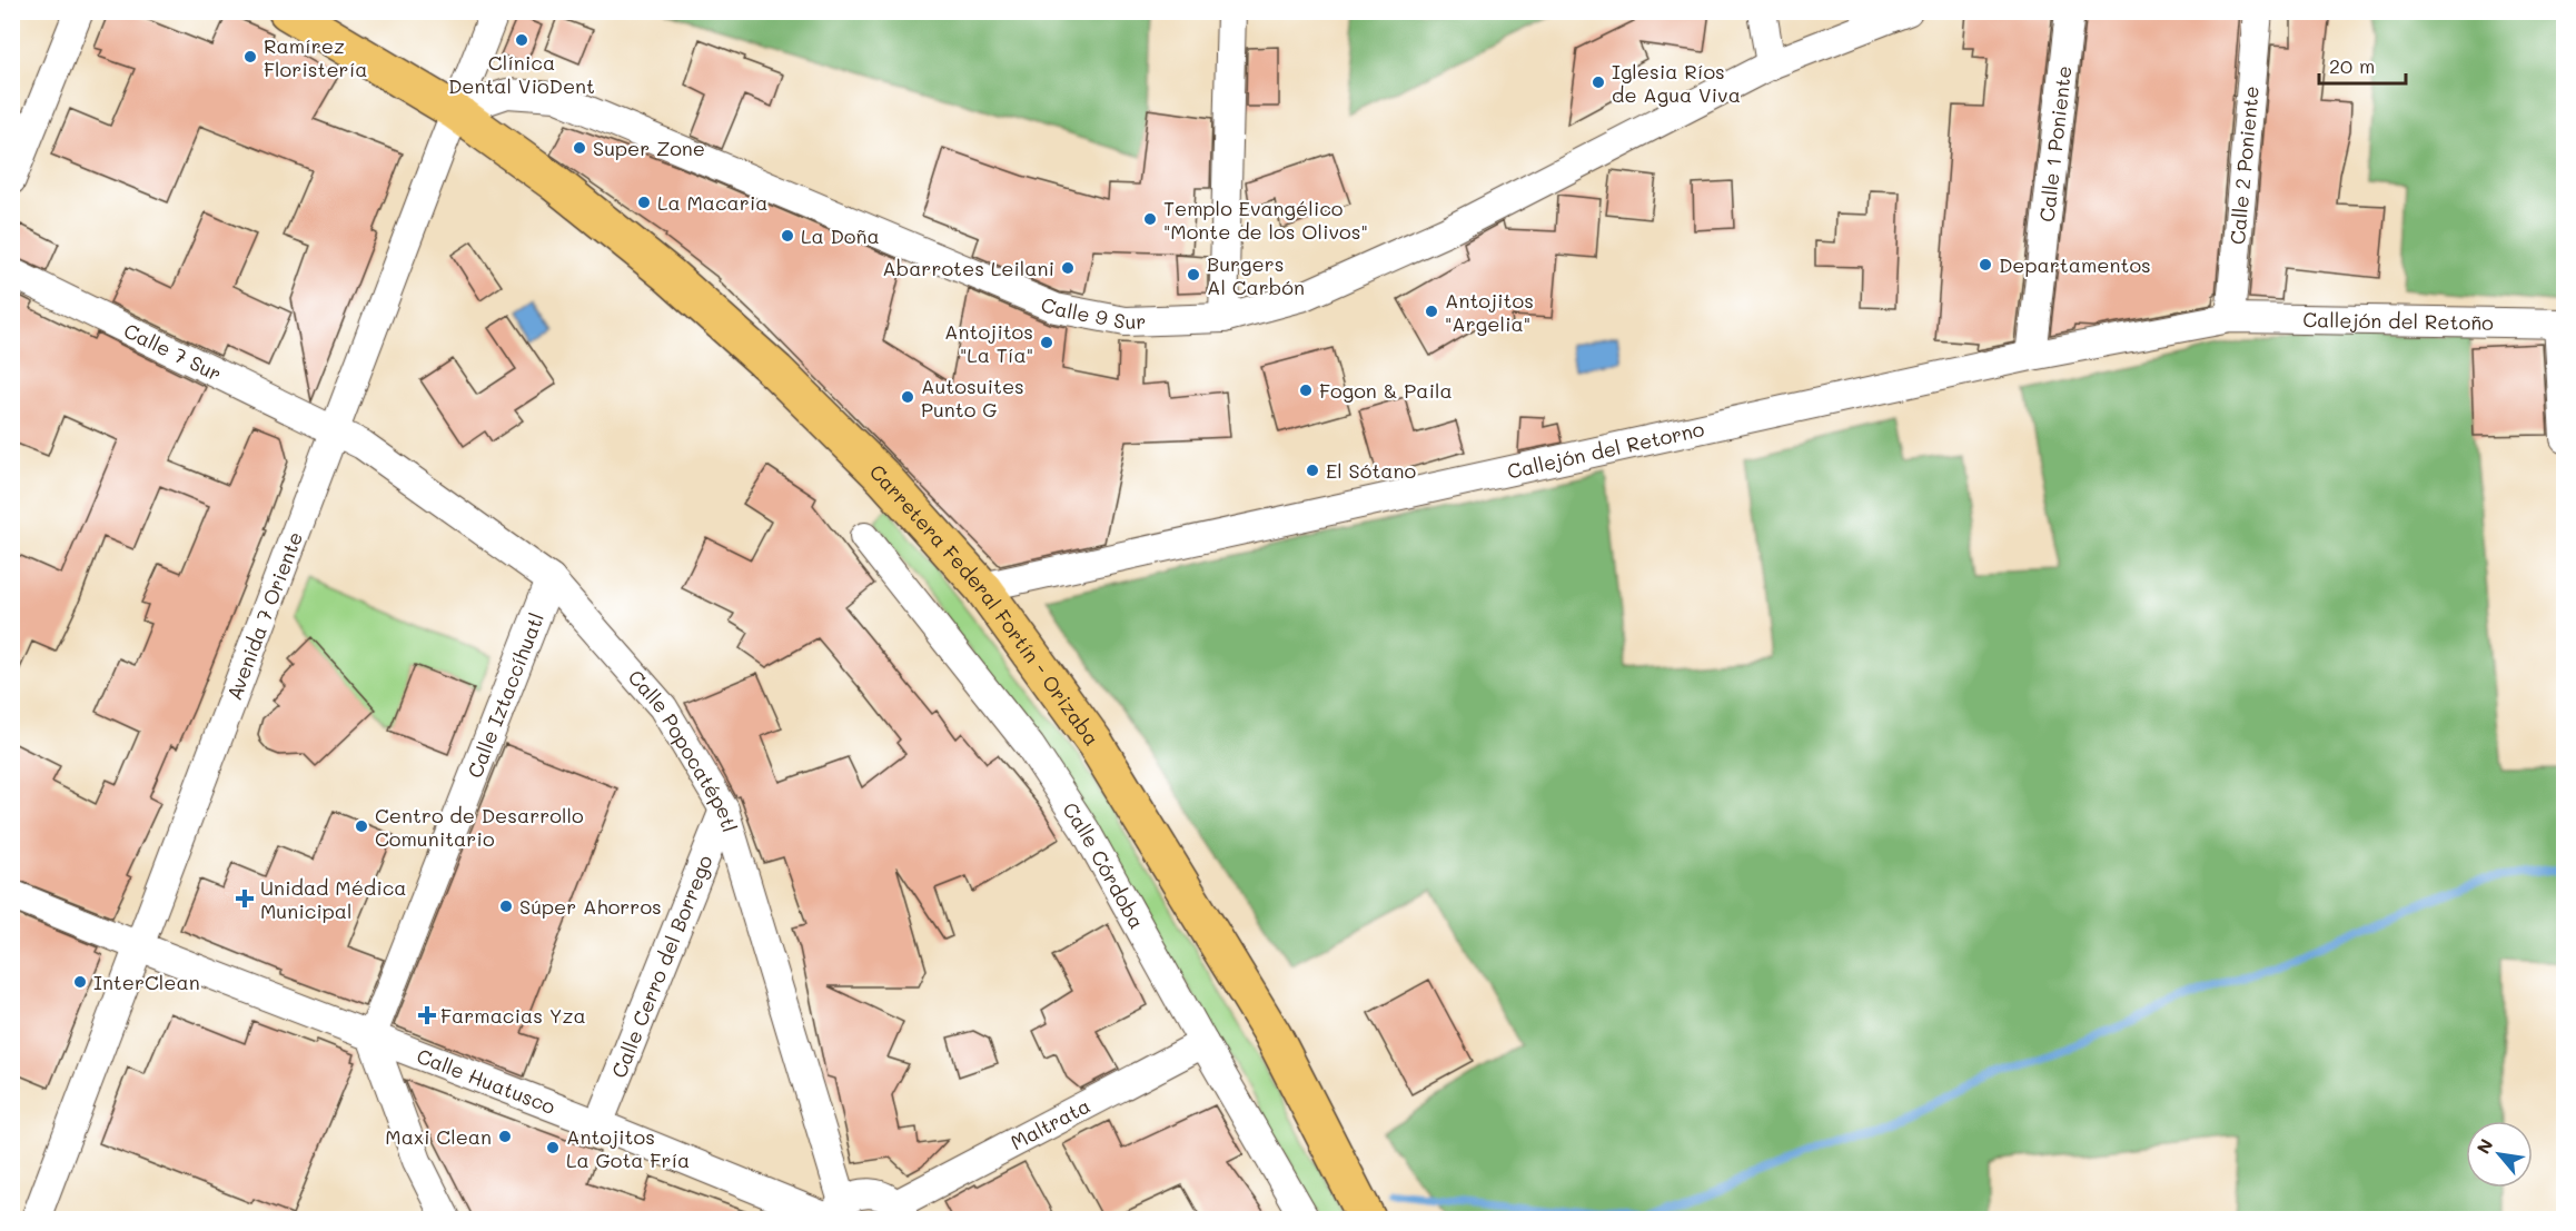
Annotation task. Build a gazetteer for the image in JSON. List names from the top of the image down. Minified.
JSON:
{"streets":{"main road":["Carretera Federal Fortín - Orizaba"],"street":["Calle 1 Poniente","Calle 2 Poniente","Calle 9 Sur","Callejón del Retoño","Calle 7 Sur","Callejón del Retorno","Avenida 7 Oriente","Calle Iztaccíhuatl","Calle Popocatépetl","Calle Córdoba","Calle Cerro del Borrego","Calle Huatusco","Maltrata"]},"crossings":[["Calle 1 Poniente","Callejón del Retorno"],["Calle 2 Poniente","Callejón del Retoño"],["Calle 2 Poniente","Callejón del Retorno"],["Calle 9 Sur","Carretera Federal Fortín - Orizaba"],["Calle 9 Sur","Avenida 7 Oriente"],["Callejón del Retoño","Callejón del Retorno"],["Calle 7 Sur","Avenida 7 Oriente"],["Calle 7 Sur","Calle Popocatépetl"],["Callejón del Retorno","Carretera Federal Fortín - Orizaba"],["Carretera Federal Fortín - Orizaba","Avenida 7 Oriente"],["Avenida 7 Oriente","Calle Popocatépetl"],["Avenida 7 Oriente","Calle Huatusco"],["Calle Iztaccíhuatl","Calle Popocatépetl"],["Calle Iztaccíhuatl","Calle Huatusco"],["Calle Popocatépetl","Calle Cerro del Borrego"],["Calle Popocatépetl","Calle Huatusco"],["Calle Córdoba","Maltrata"],["Calle Cerro del Borrego","Calle Huatusco"]],"places":{"other":["Clínica Dental VioDent","Ramírez Floristería","Iglesia Ríos de Agua Viva","Super Zone","La Macaria","Templo Evangélico \"Monte de los Olivos\"","La Doña","Departamentos","Abarrotes Leilani","Burgers Al Carbón","Antojitos \"Argelia\"","Antojitos \"La Tía\"","Fogon & Paila","Autosuites Punto G","El Sótano","Centro de Desarrollo Comunitario","Súper Ahorros","InterClean","Maxi Clean","Antojitos La Gota Fría"],"health":["Unidad Médica Municipal","Farmacias Yza"]},"scale_bar":"20 m","north":"top left"}
